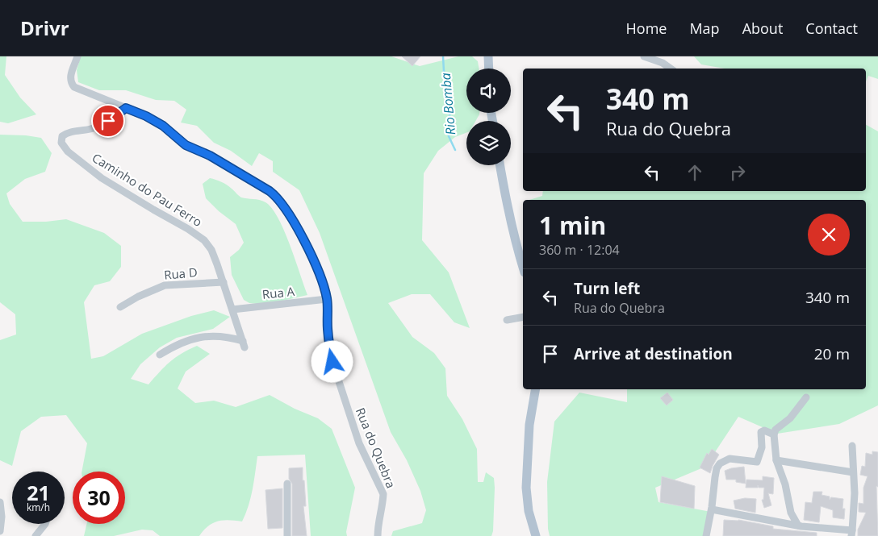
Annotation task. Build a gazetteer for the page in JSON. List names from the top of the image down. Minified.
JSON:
{"streets":{"street":["Caminho do Pau Ferro","Rua D","Rua A","Rua do Quebra"]},"crossings":[["Caminho do Pau Ferro","Rua D"],["Caminho do Pau Ferro","Rua A"],["Caminho do Pau Ferro","Rua do Quebra"],["Rua A","Rua do Quebra"]],"water":["Rio Bomba"],"page":{"header":"Drivr","nav":["Home","Map","About","Contact"],"turn":["340 m","Rua do Quebra"],"heading":["1 min","360 m · 12:04"],"list":[{"name":"Turn left","note":"Rua do Quebra","value":"340 m"},{"name":"Arrive at destination","value":"20 m"}],"speed":"21 km/h","limit":"30"}}
